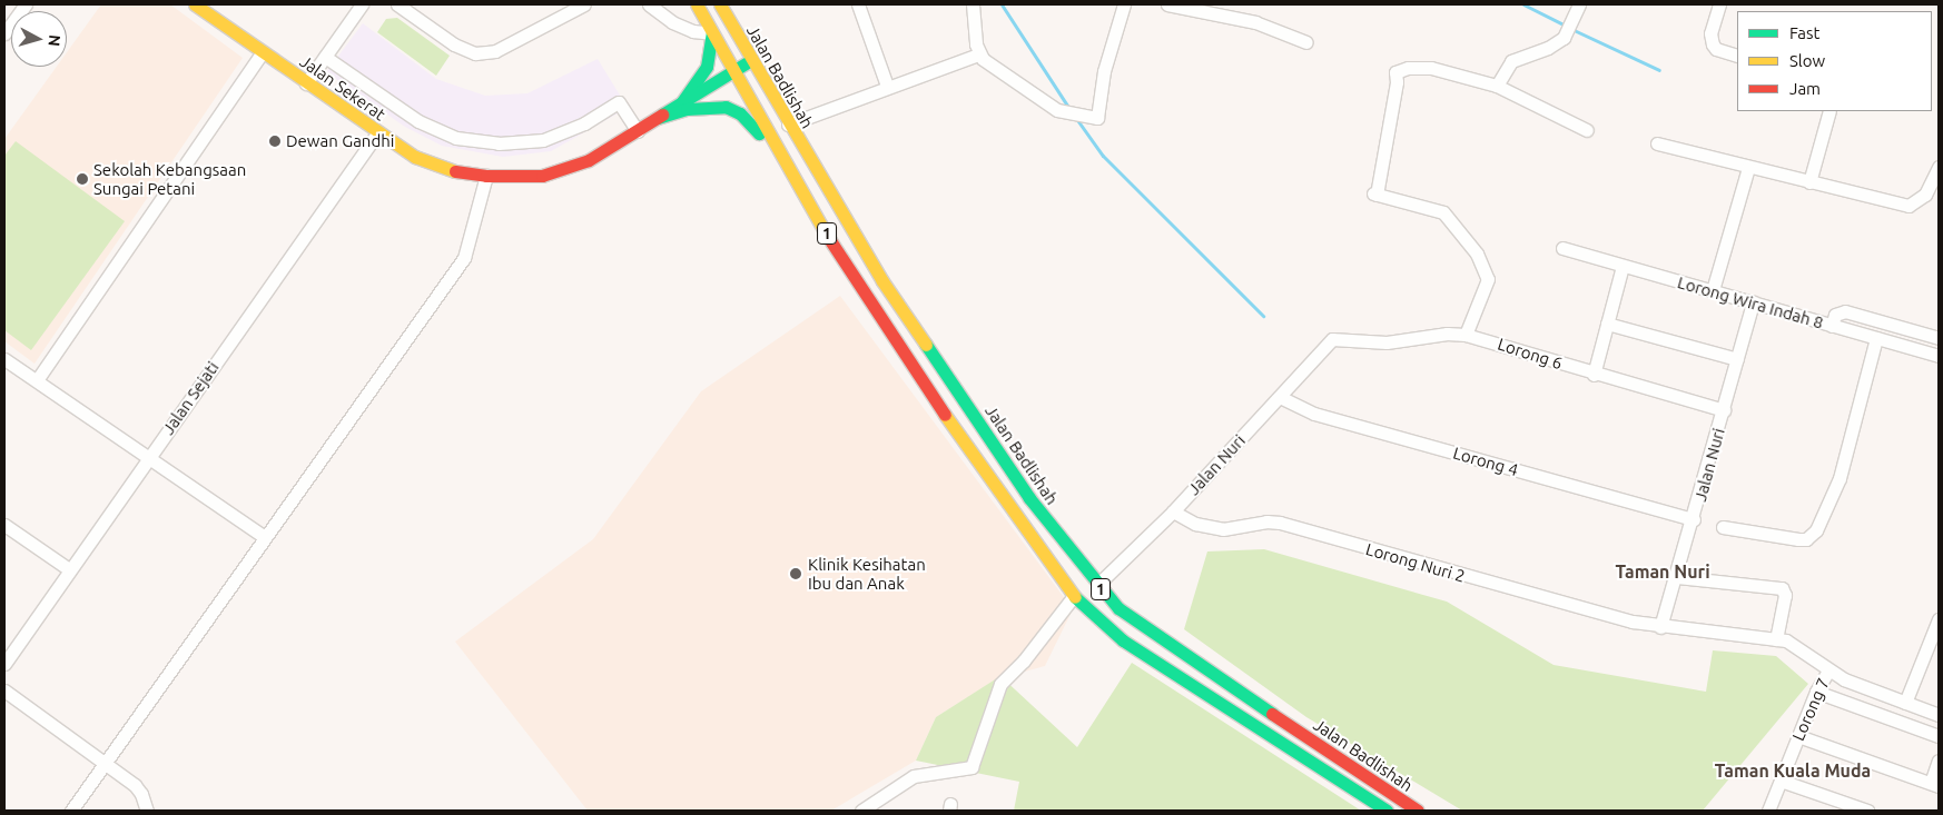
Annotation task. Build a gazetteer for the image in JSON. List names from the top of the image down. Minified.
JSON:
{"streets":{"main road":["Jalan Badlishah","Jalan Sekerat","1"],"street":["Lorong Wira Indah 8","Lorong 6","Jalan Sejati","Lorong 4","Jalan Nuri","Lorong Nuri 2","Lorong 7"]},"crossings":[["Jalan Badlishah","Jalan Sekerat"],["Jalan Badlishah","Jalan Nuri"],["Jalan Sekerat","Jalan Sejati"],["Lorong Wira Indah 8","Jalan Nuri"],["Lorong 6","Jalan Nuri"],["Lorong 4","Jalan Nuri"],["Jalan Nuri","Lorong Nuri 2"],["Lorong Nuri 2","Lorong 7"]],"districts":["Taman Nuri","Taman Kuala Muda"],"places":["Dewan Gandhi","Sekolah Kebangsaan Sungai Petani","Klinik Kesihatan Ibu dan Anak"],"legend":["Fast","Slow","Jam"],"north":"right"}
